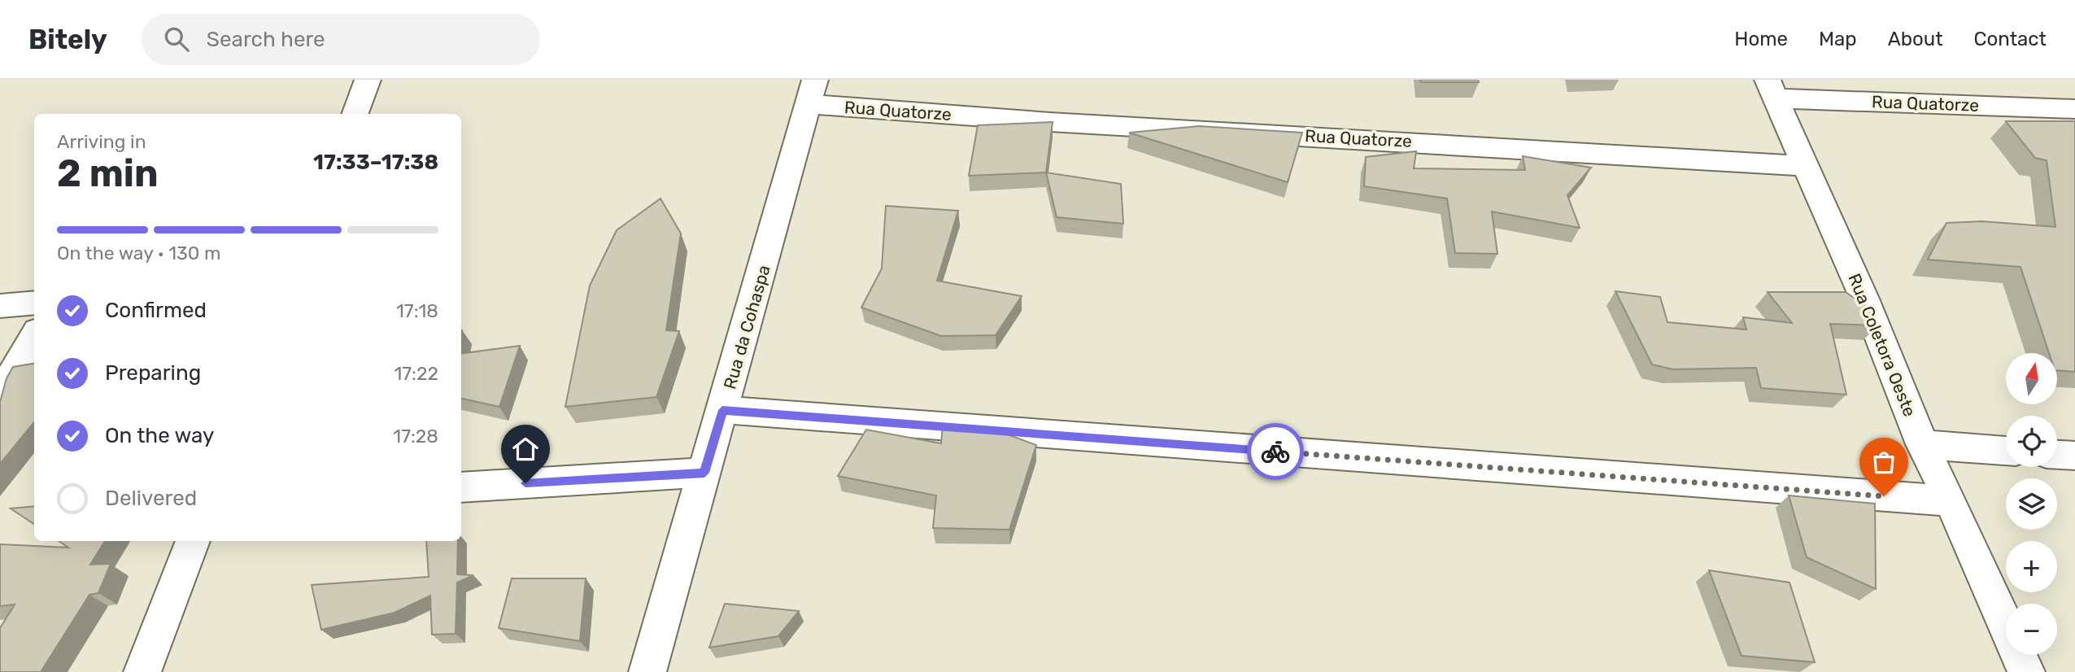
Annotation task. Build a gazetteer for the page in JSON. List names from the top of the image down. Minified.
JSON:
{"streets":{"street":["Rua Quatorze","Rua da Cohaspa","Rua Coletora Oeste"]},"crossings":[["Rua Quatorze","Rua da Cohaspa"],["Rua Quatorze","Rua Coletora Oeste"]],"north":"top","page":{"header":"Bitely","search":"Search here","nav":["Home","Map","About","Contact"],"heading":["2 min","Arriving in","17:33–17:38"],"bar":"On the way · 130 m","list":[["Confirmed","17:18"],["Preparing","17:22"],["On the way","17:28"],"Delivered"],"map_buttons":["+","−"]}}
